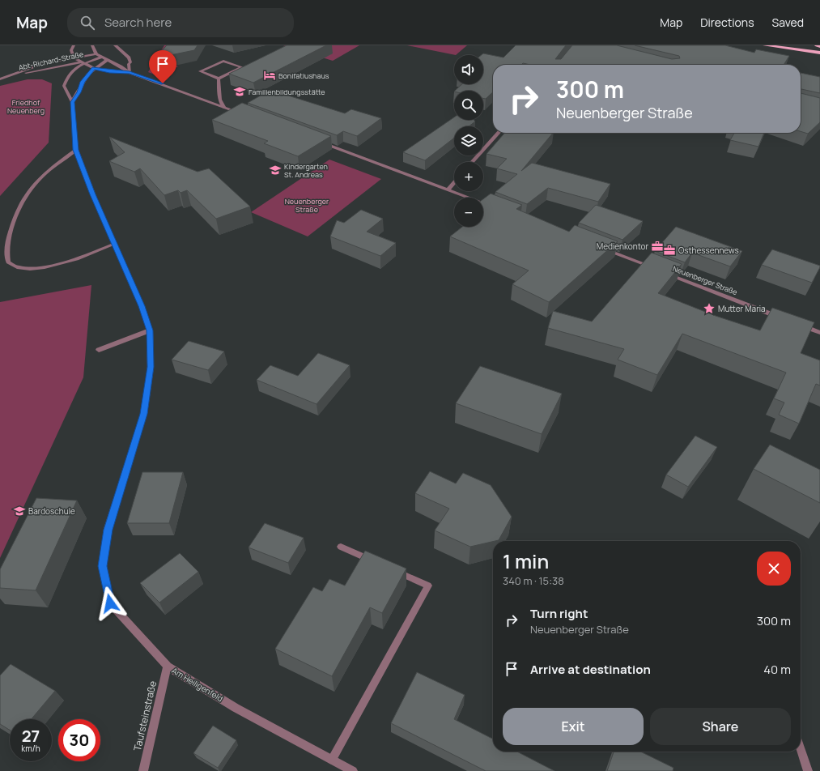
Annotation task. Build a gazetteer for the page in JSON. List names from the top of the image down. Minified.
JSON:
{"streets":{"street":["Abt-Richard-Straße","Neuenberger Straße","Am Heiligenfeld","Taufsteinstraße"]},"crossings":[["Abt-Richard-Straße","Am Heiligenfeld"],["Am Heiligenfeld","Taufsteinstraße"]],"parks":["Friedhof Neuenberg","Neuenberger Straße"],"places":{"hotel":["Bonifatiushaus"],"school or university":["Familienbildungsstätte","Kindergarten St. Andreas","Bardoschule"],"office":["Medienkontor","Osthessennews"],"place":["Mutter Maria"]},"page":{"header":"Map","search":"Search here","nav":["Map","Directions","Saved"],"map_buttons":["+","−"],"turn":["300 m","Neuenberger Straße"],"heading":["1 min","340 m · 15:38"],"list":[{"name":"Turn right","note":"Neuenberger Straße","value":"300 m"},{"name":"Arrive at destination","value":"40 m"}],"buttons":["Exit","Share"],"speed":"27 km/h","limit":"30"}}
